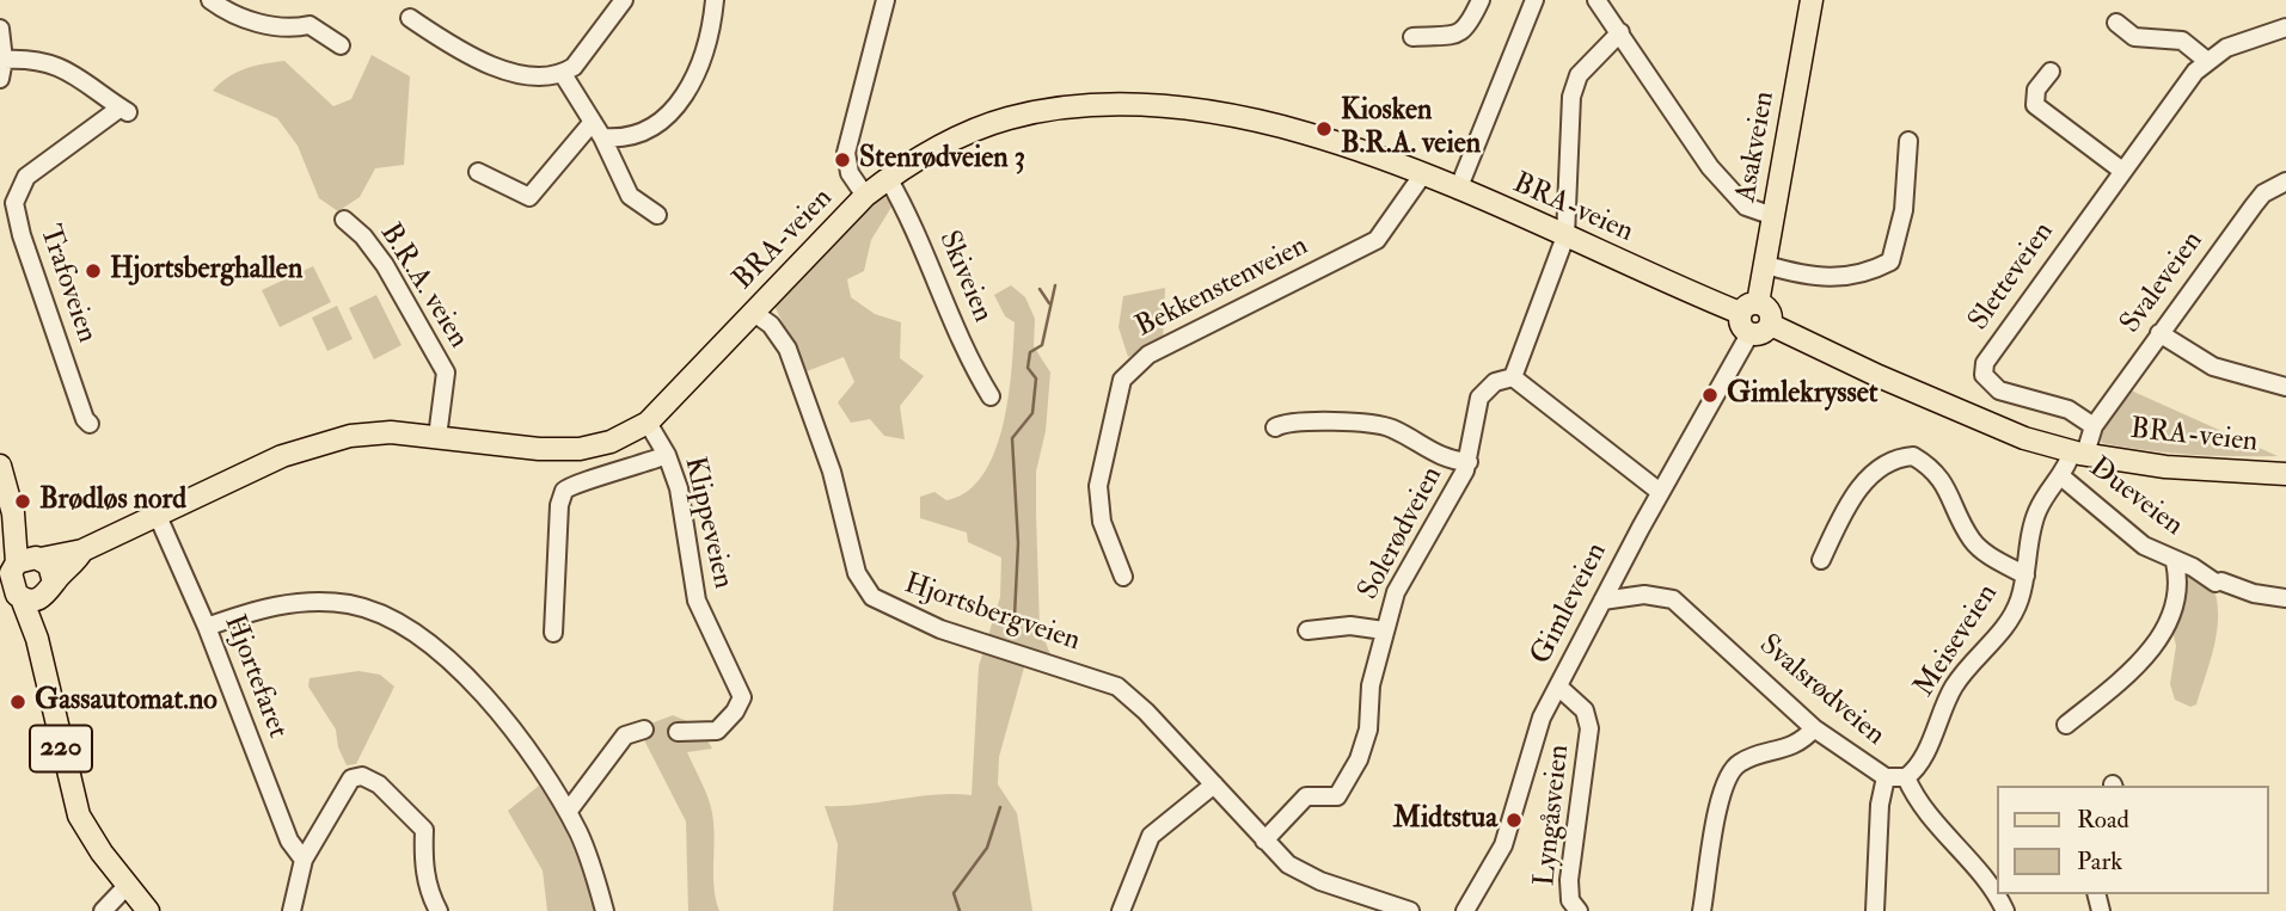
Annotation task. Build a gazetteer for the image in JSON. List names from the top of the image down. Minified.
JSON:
{"streets":{"main road":["Asakveien","BRA-veien","220"],"street":["Skiveien","Sletteveien","Svaleveien","Trafoveien","B.R.A. veien","Bekkenstenveien","Dueveien","Klippeveien","Solerødveien","Gimleveien","Hjortsbergveien","Meiseveien","Hjortefaret","Svalsrødveien","Lyngåsveien"]},"crossings":[["Asakveien","BRA-veien"],["Asakveien","Gimleveien"],["BRA-veien","Skiveien"],["BRA-veien","B.R.A. veien"],["BRA-veien","Bekkenstenveien"],["BRA-veien","Klippeveien"],["BRA-veien","Gimleveien"],["BRA-veien","Hjortsbergveien"],["BRA-veien","Meiseveien"],["BRA-veien","Hjortefaret"],["BRA-veien","220"],["Sletteveien","Svaleveien"],["Dueveien","Meiseveien"],["Solerødveien","Hjortsbergveien"],["Gimleveien","Svalsrødveien"],["Gimleveien","Lyngåsveien"],["Meiseveien","Svalsrødveien"]],"places":["Kiosken B.R.A. veien","Stenrødveien 3","Hjortsberghallen","Gimlekrysset","Brødløs nord","Gassautomat.no","Midtstua"],"legend":["Road","Park"]}
